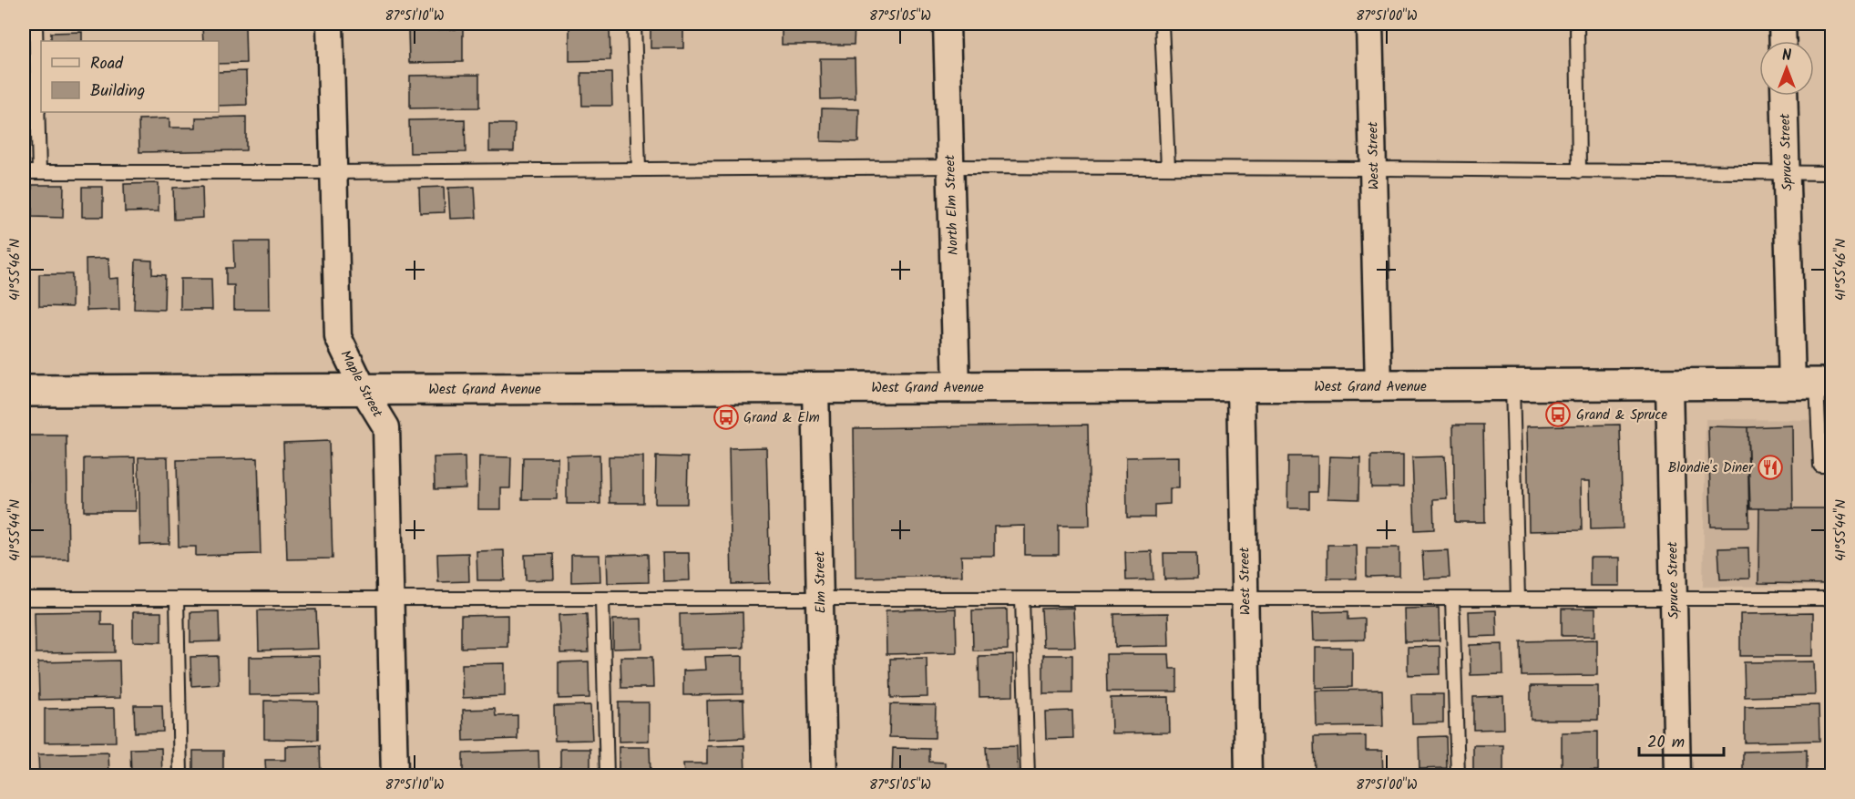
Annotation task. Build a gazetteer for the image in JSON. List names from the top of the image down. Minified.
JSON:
{"streets":{"main road":["West Grand Avenue"],"street":["Spruce Street","West Street","North Elm Street","Maple Street","Elm Street"]},"crossings":[["Spruce Street","West Grand Avenue"],["West Street","West Grand Avenue"],["North Elm Street","West Grand Avenue"],["Maple Street","West Grand Avenue"],["West Grand Avenue","Elm Street"]],"places":{"bus stop":["Grand & Spruce","Grand & Elm"],"restaurant":["Blondie's Diner"]},"legend":["Road","Building"],"scale_bar":"20 m","north":"top","coordinates":["87°51'10\"W","87°51'05\"W","87°51'00\"W","41°55'46\"N","41°55'44\"N"]}
